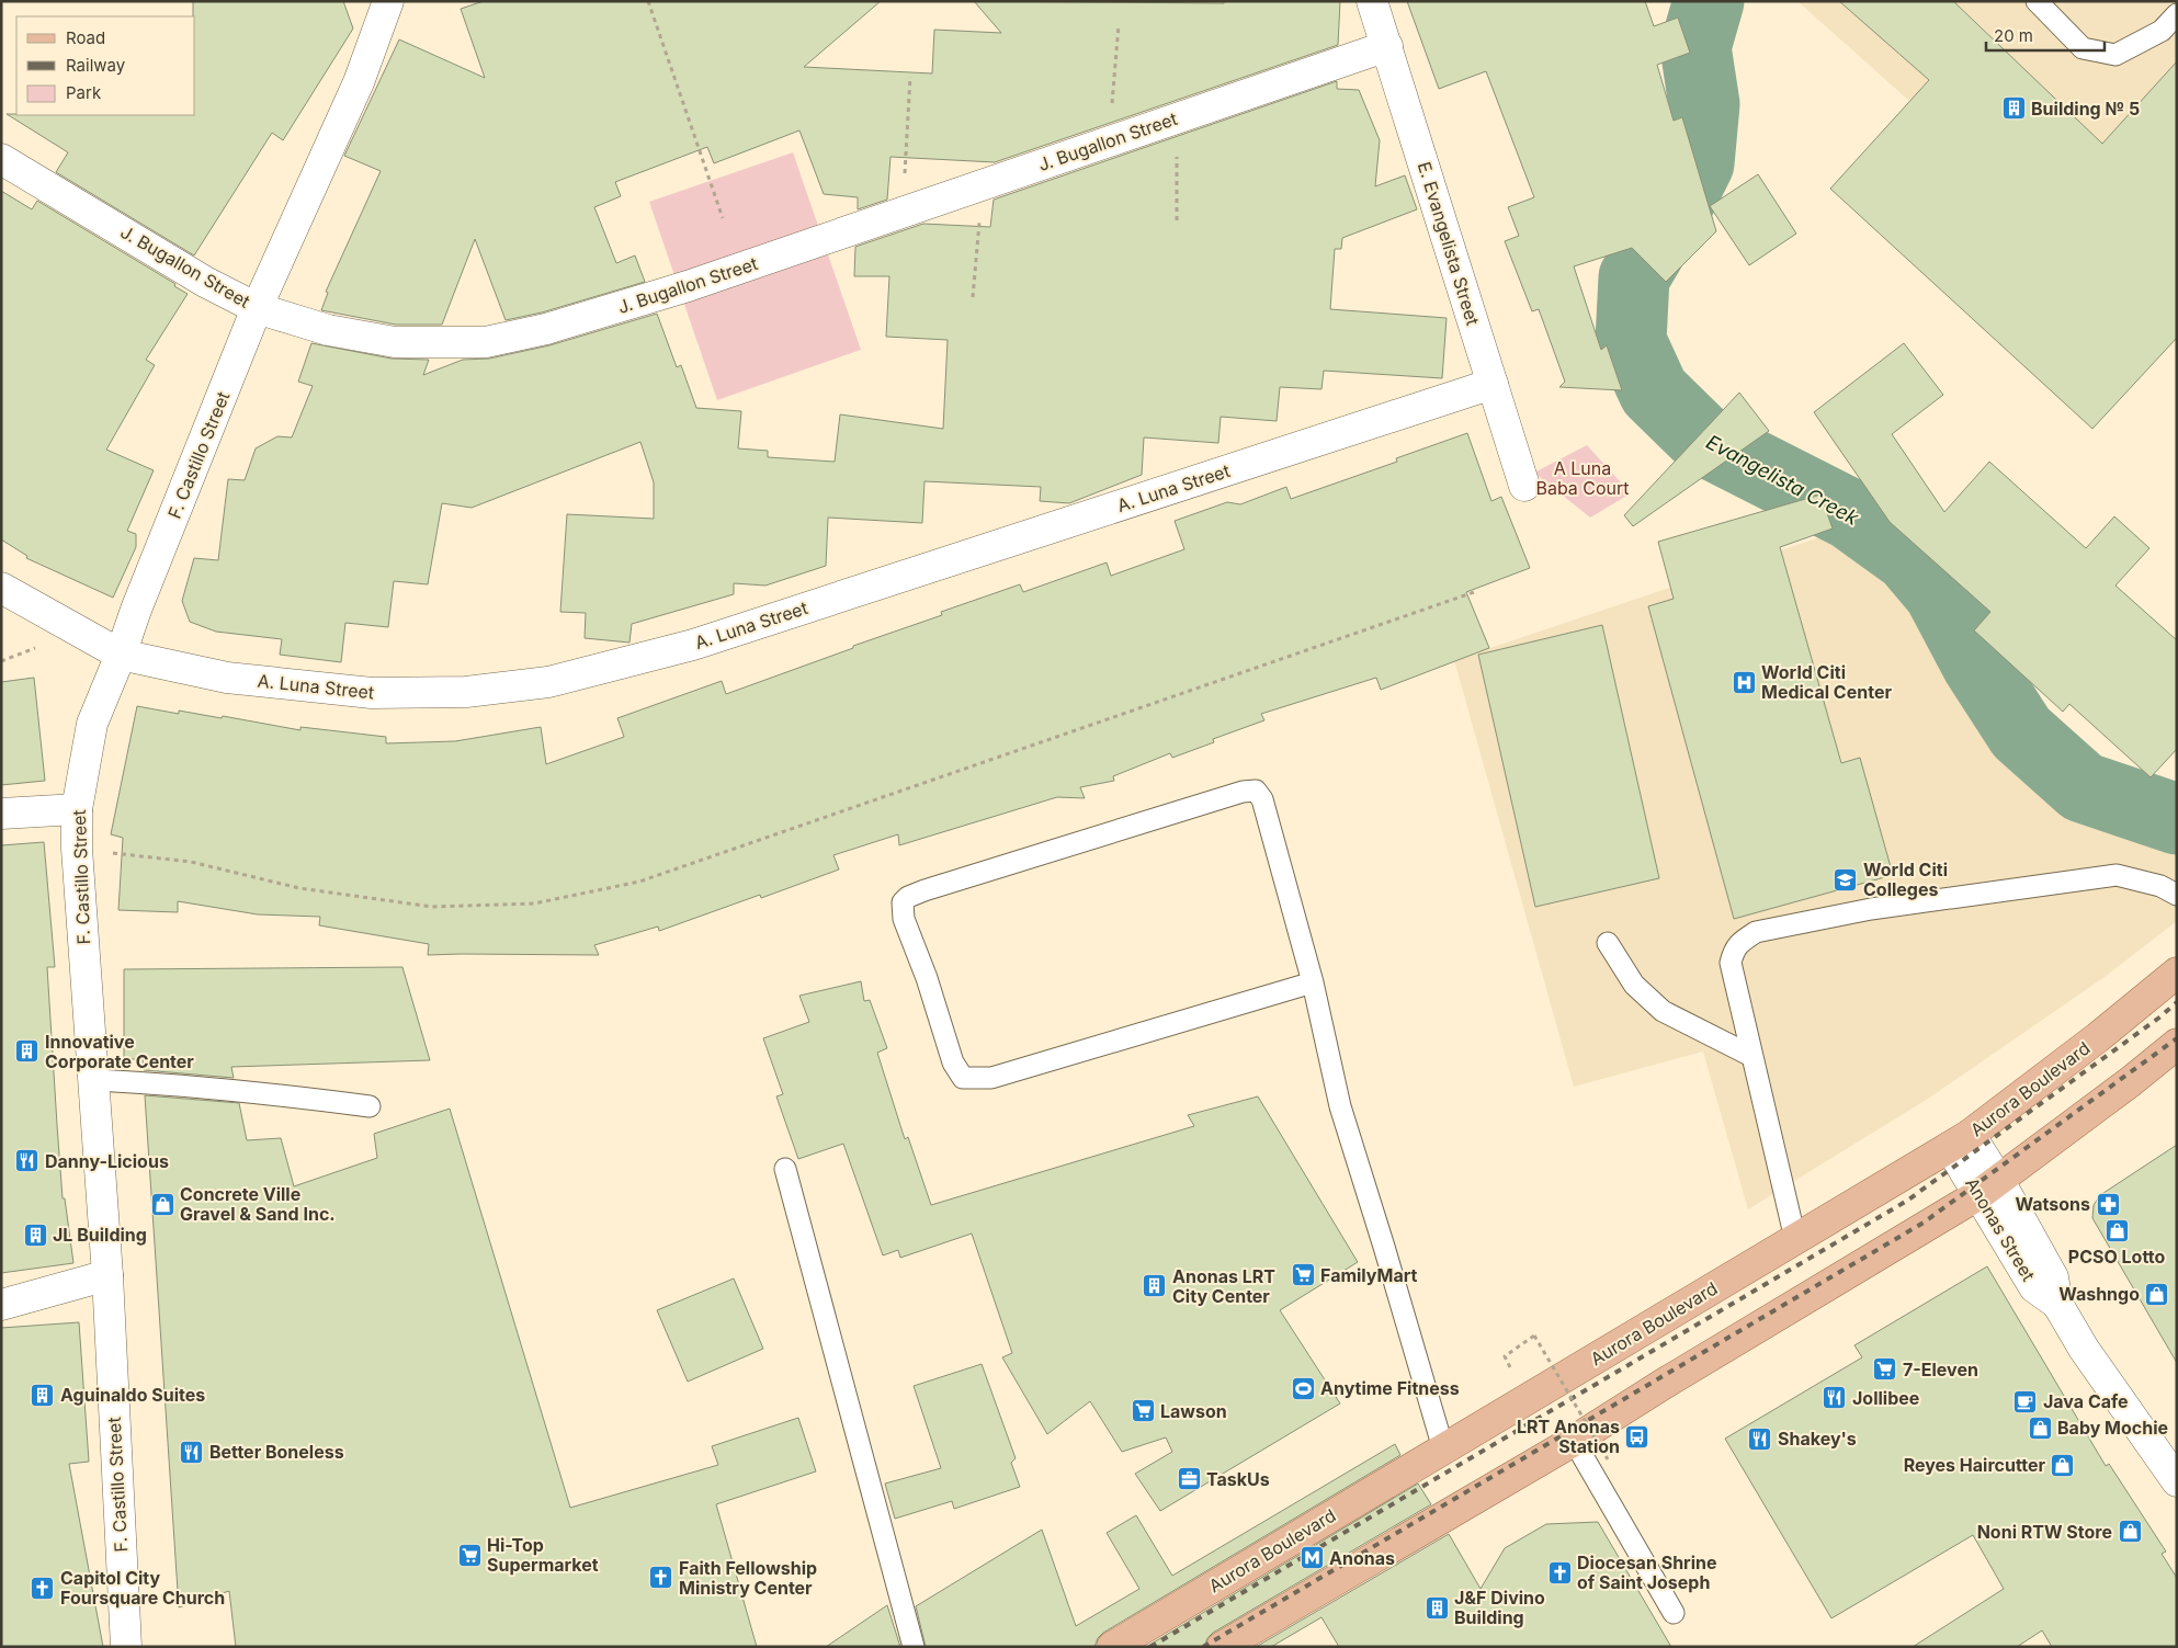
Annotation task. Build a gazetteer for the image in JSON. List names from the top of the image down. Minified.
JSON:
{"streets":{"main road":["Aurora Boulevard"],"street":["J. Bugallon Street","E. Evangelista Street","F. Castillo Street","A. Luna Street","Anonas Street"]},"crossings":[["J. Bugallon Street","E. Evangelista Street"],["J. Bugallon Street","F. Castillo Street"],["E. Evangelista Street","A. Luna Street"],["F. Castillo Street","A. Luna Street"],["Aurora Boulevard","Anonas Street"]],"water":["Evangelista Creek"],"parks":["A Luna Baba Court"],"places":{"building":["Building № 5","Innovative Corporate Center","JL Building","Anonas LRT City Center","Aguinaldo Suites","J&F Divino Building"],"hospital":["World Citi Medical Center"],"school or university":["World Citi Colleges"],"restaurant":["Danny-Licious","Jollibee","Shakey's","Better Boneless"],"shop":["Concrete Ville Gravel & Sand Inc.","PCSO Lotto","Washngo","Baby Mochie","Reyes Haircutter","Noni RTW Store"],"pharmacy":["Watsons"],"supermarket":["FamilyMart","7-Eleven","Lawson","Hi-Top Supermarket"],"sports":["Anytime Fitness"],"cafe":["Java Cafe"],"bus stop":["LRT Anonas Station"],"office":["TaskUs"],"metro station":["Anonas"],"church":["Diocesan Shrine of Saint Joseph","Faith Fellowship Ministry Center","Capitol City Foursquare Church"]},"legend":["Road","Railway","Park"],"scale_bar":"20 m"}
